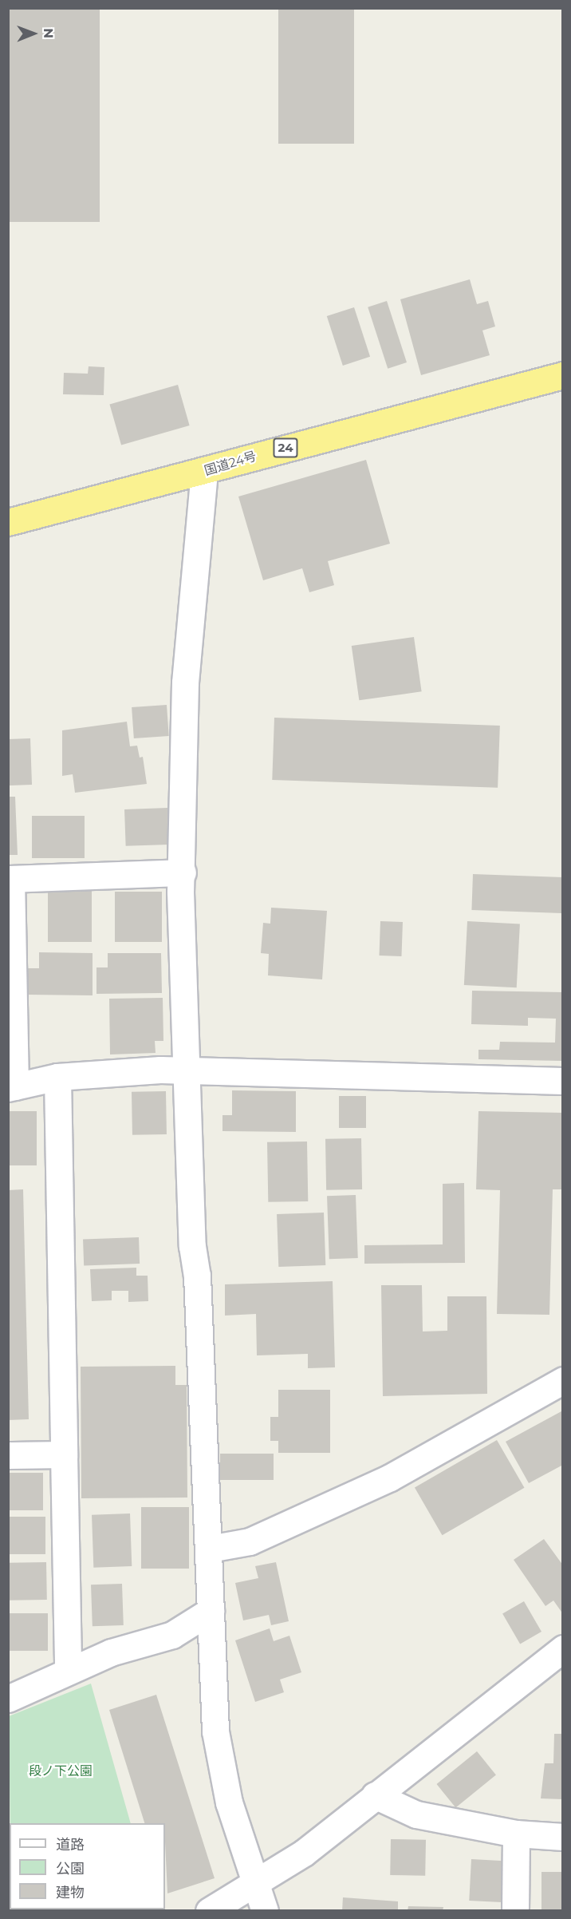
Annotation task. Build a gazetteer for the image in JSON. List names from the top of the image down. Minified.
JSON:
{"streets":{"highway":["24","国道24号"]},"parks":["段ノ下公園"],"legend":["道路","公園","建物"],"north":"right"}
